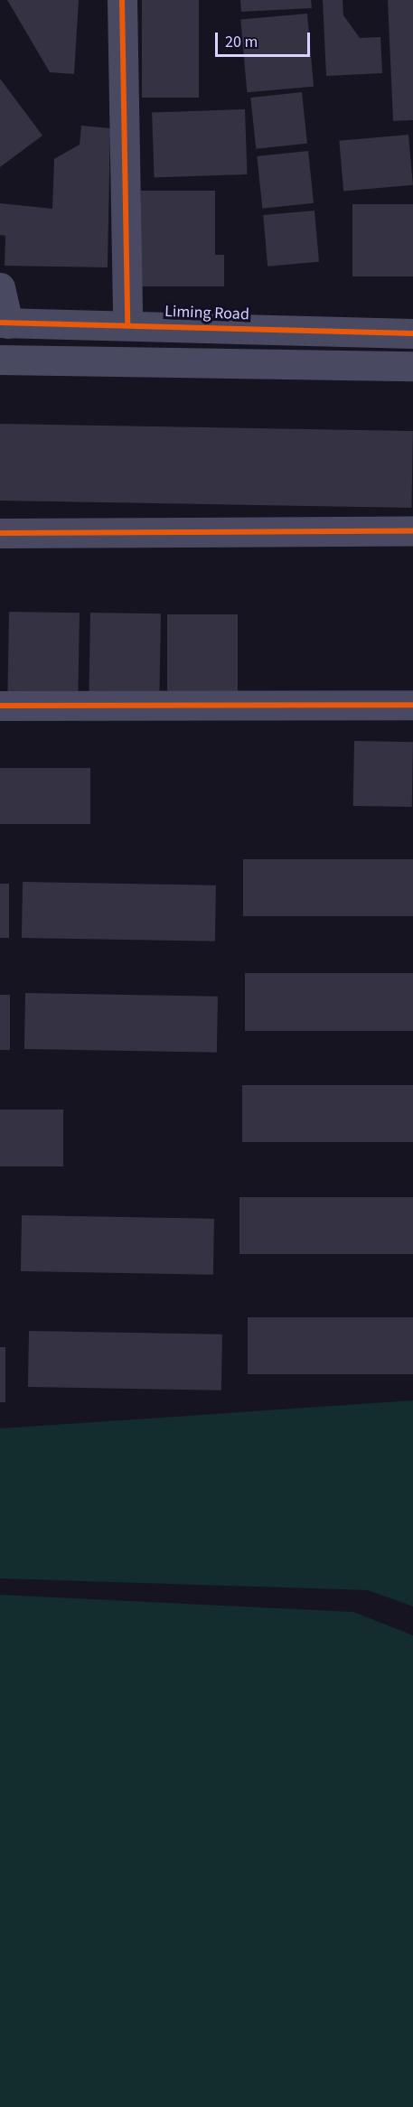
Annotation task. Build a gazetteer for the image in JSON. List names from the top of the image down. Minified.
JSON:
{"streets":{"street":["Liming Road"]},"scale_bar":"20 m"}
